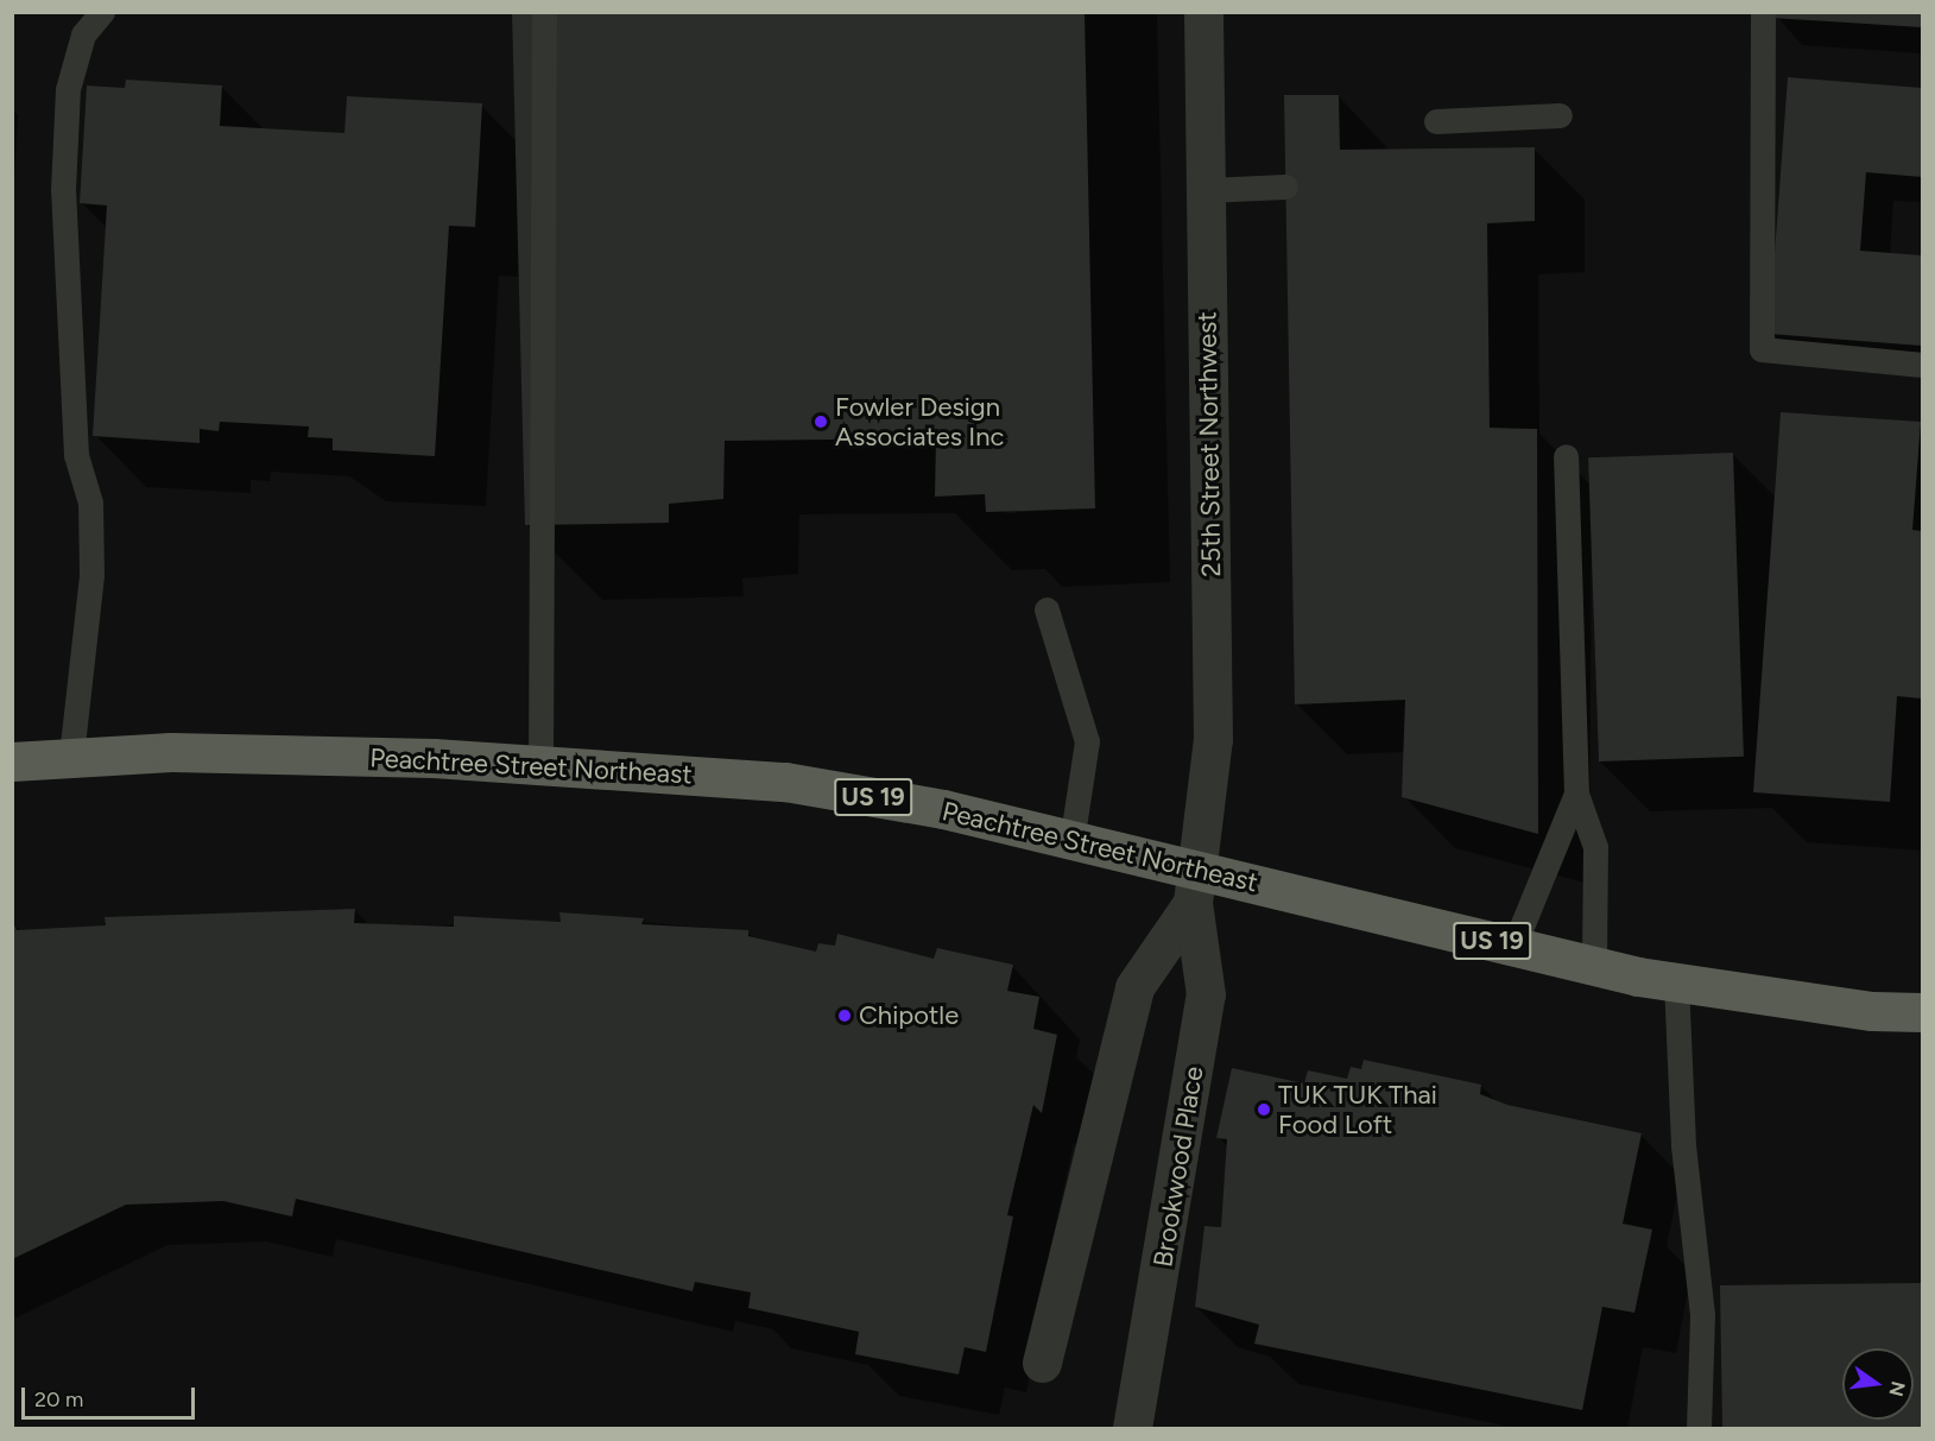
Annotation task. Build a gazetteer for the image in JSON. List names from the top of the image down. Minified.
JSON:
{"streets":{"highway":["Peachtree Street Northeast","US 19"],"street":["25th Street Northwest","Brookwood Place"]},"crossings":[["25th Street Northwest","Peachtree Street Northeast"],["25th Street Northwest","Brookwood Place"],["Peachtree Street Northeast","Brookwood Place"]],"places":["Fowler Design Associates Inc","Chipotle","TUK TUK Thai Food Loft"],"scale_bar":"20 m","north":"right"}
